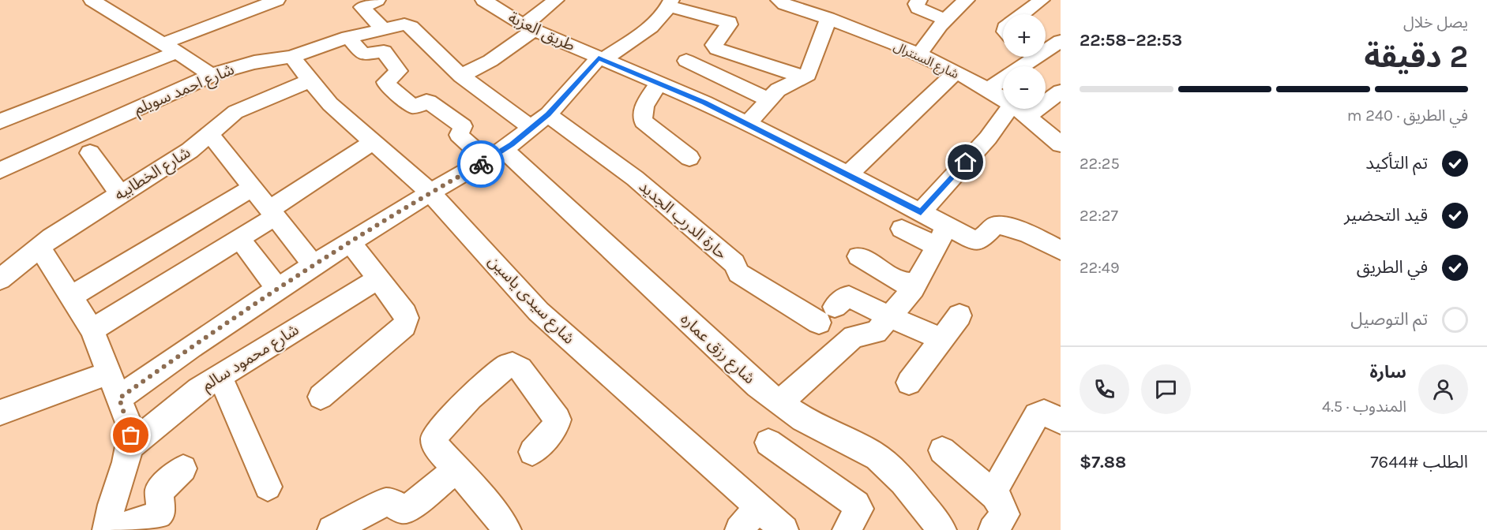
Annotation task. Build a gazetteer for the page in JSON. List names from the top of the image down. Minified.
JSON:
{"streets":{"street":["طريق العزبة","شارع السنترال","شارع احمد سويلم","شارع الخطابيه","حارة الدرب الجديد","شارع سيدى ياسين","شارع رزق عماره","شارع محمود سالم"]},"crossings":[["شارع احمد سويلم","حارة الدرب الجديد"],["شارع احمد سويلم","شارع سيدى ياسين"],["شارع احمد سويلم","شارع رزق عماره"],["شارع الخطابيه","شارع سيدى ياسين"]],"page":{"heading":["2 دقيقة","يصل خلال","22:53–22:58"],"panel":["سارة","المندوب · 4.5","الطلب #7644","$7.88"],"map_buttons":["+","−"],"bar":"في الطريق · 240 m","list":[["تم التأكيد","22:25"],["قيد التحضير","22:27"],["في الطريق","22:49"],"تم التوصيل"]}}
